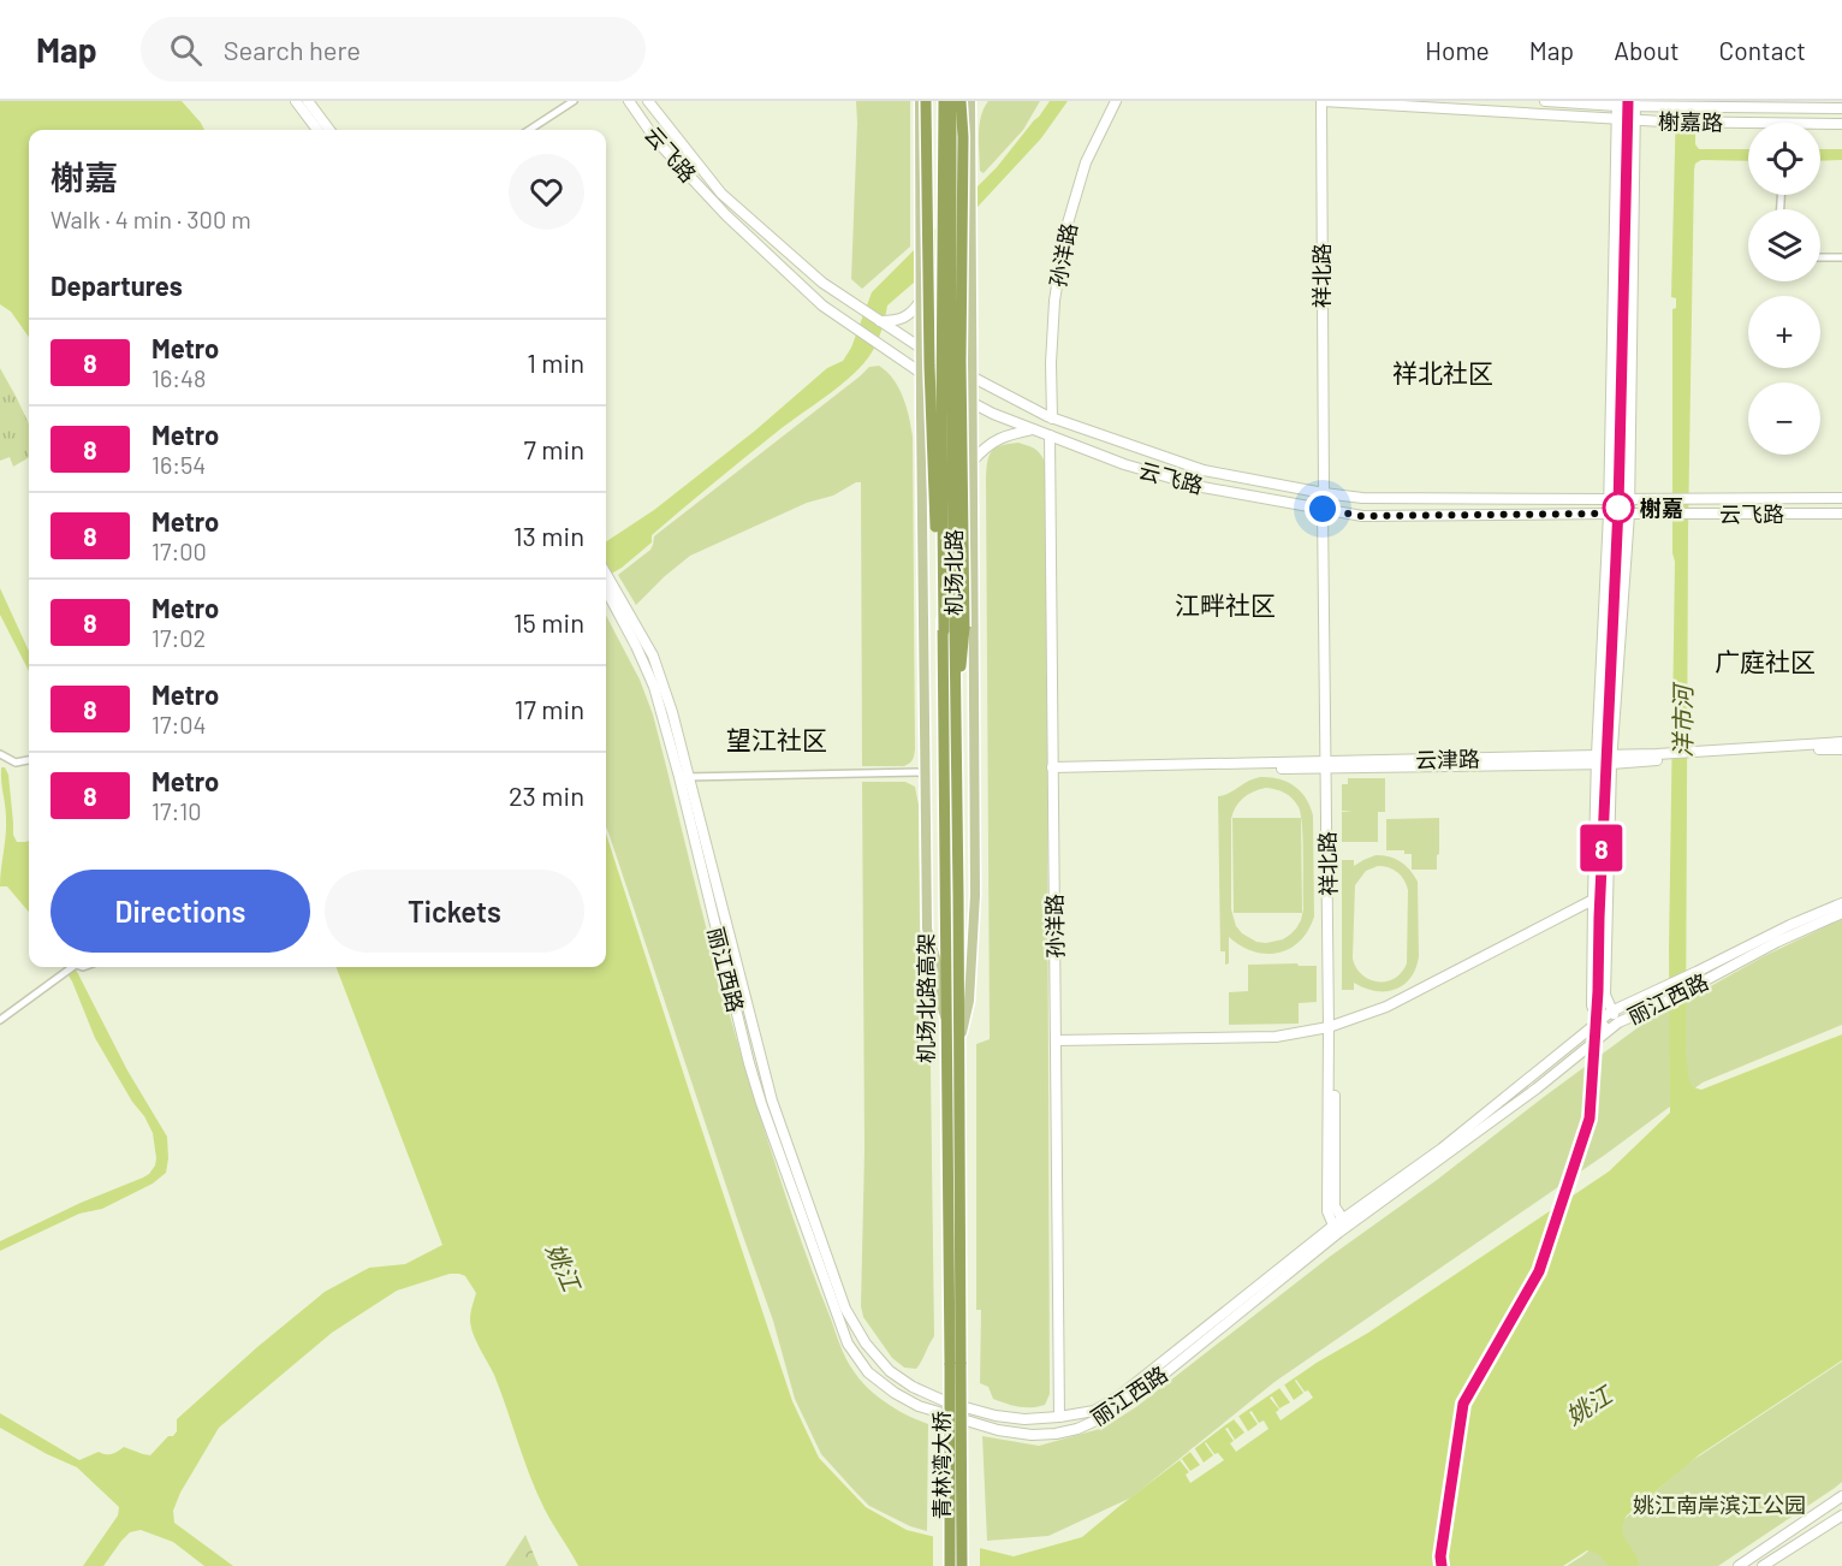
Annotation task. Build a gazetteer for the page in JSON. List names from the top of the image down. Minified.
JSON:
{"streets":{"highway":["机场北路","机场北路高架","青林湾大桥"],"main road":["榭嘉路","云飞路","孙洋路","祥北路","云津路","丽江西路"]},"crossings":[["榭嘉路","祥北路"],["云飞路","孙洋路"],["云飞路","祥北路"],["云飞路","机场北路"],["孙洋路","云津路"],["孙洋路","丽江西路"],["祥北路","云津路"],["祥北路","丽江西路"],["机场北路","机场北路高架"],["机场北路高架","青林湾大桥"]],"districts":["祥北社区","江畔社区","广庭社区","望江社区"],"water":["洋市河","姚江"],"parks":["姚江南岸滨江公园"],"places":["榭嘉"],"lines":["metro line 8"],"page":{"header":"Map","search":"Search here","nav":["Home","Map","About","Contact"],"on_map":"8","map_buttons":["+","−"],"heading":[["榭嘉","Walk · 4 min · 300 m"],"Departures"],"list":[{"mark":"8","name":"Metro","note":"16:48","value":"1 min"},{"mark":"8","name":"Metro","note":"16:54","value":"7 min"},{"mark":"8","name":"Metro","note":"17:00","value":"13 min"},{"mark":"8","name":"Metro","note":"17:02","value":"15 min"},{"mark":"8","name":"Metro","note":"17:04","value":"17 min"},{"mark":"8","name":"Metro","note":"17:10","value":"23 min"}],"buttons":["Directions","Tickets"]}}
